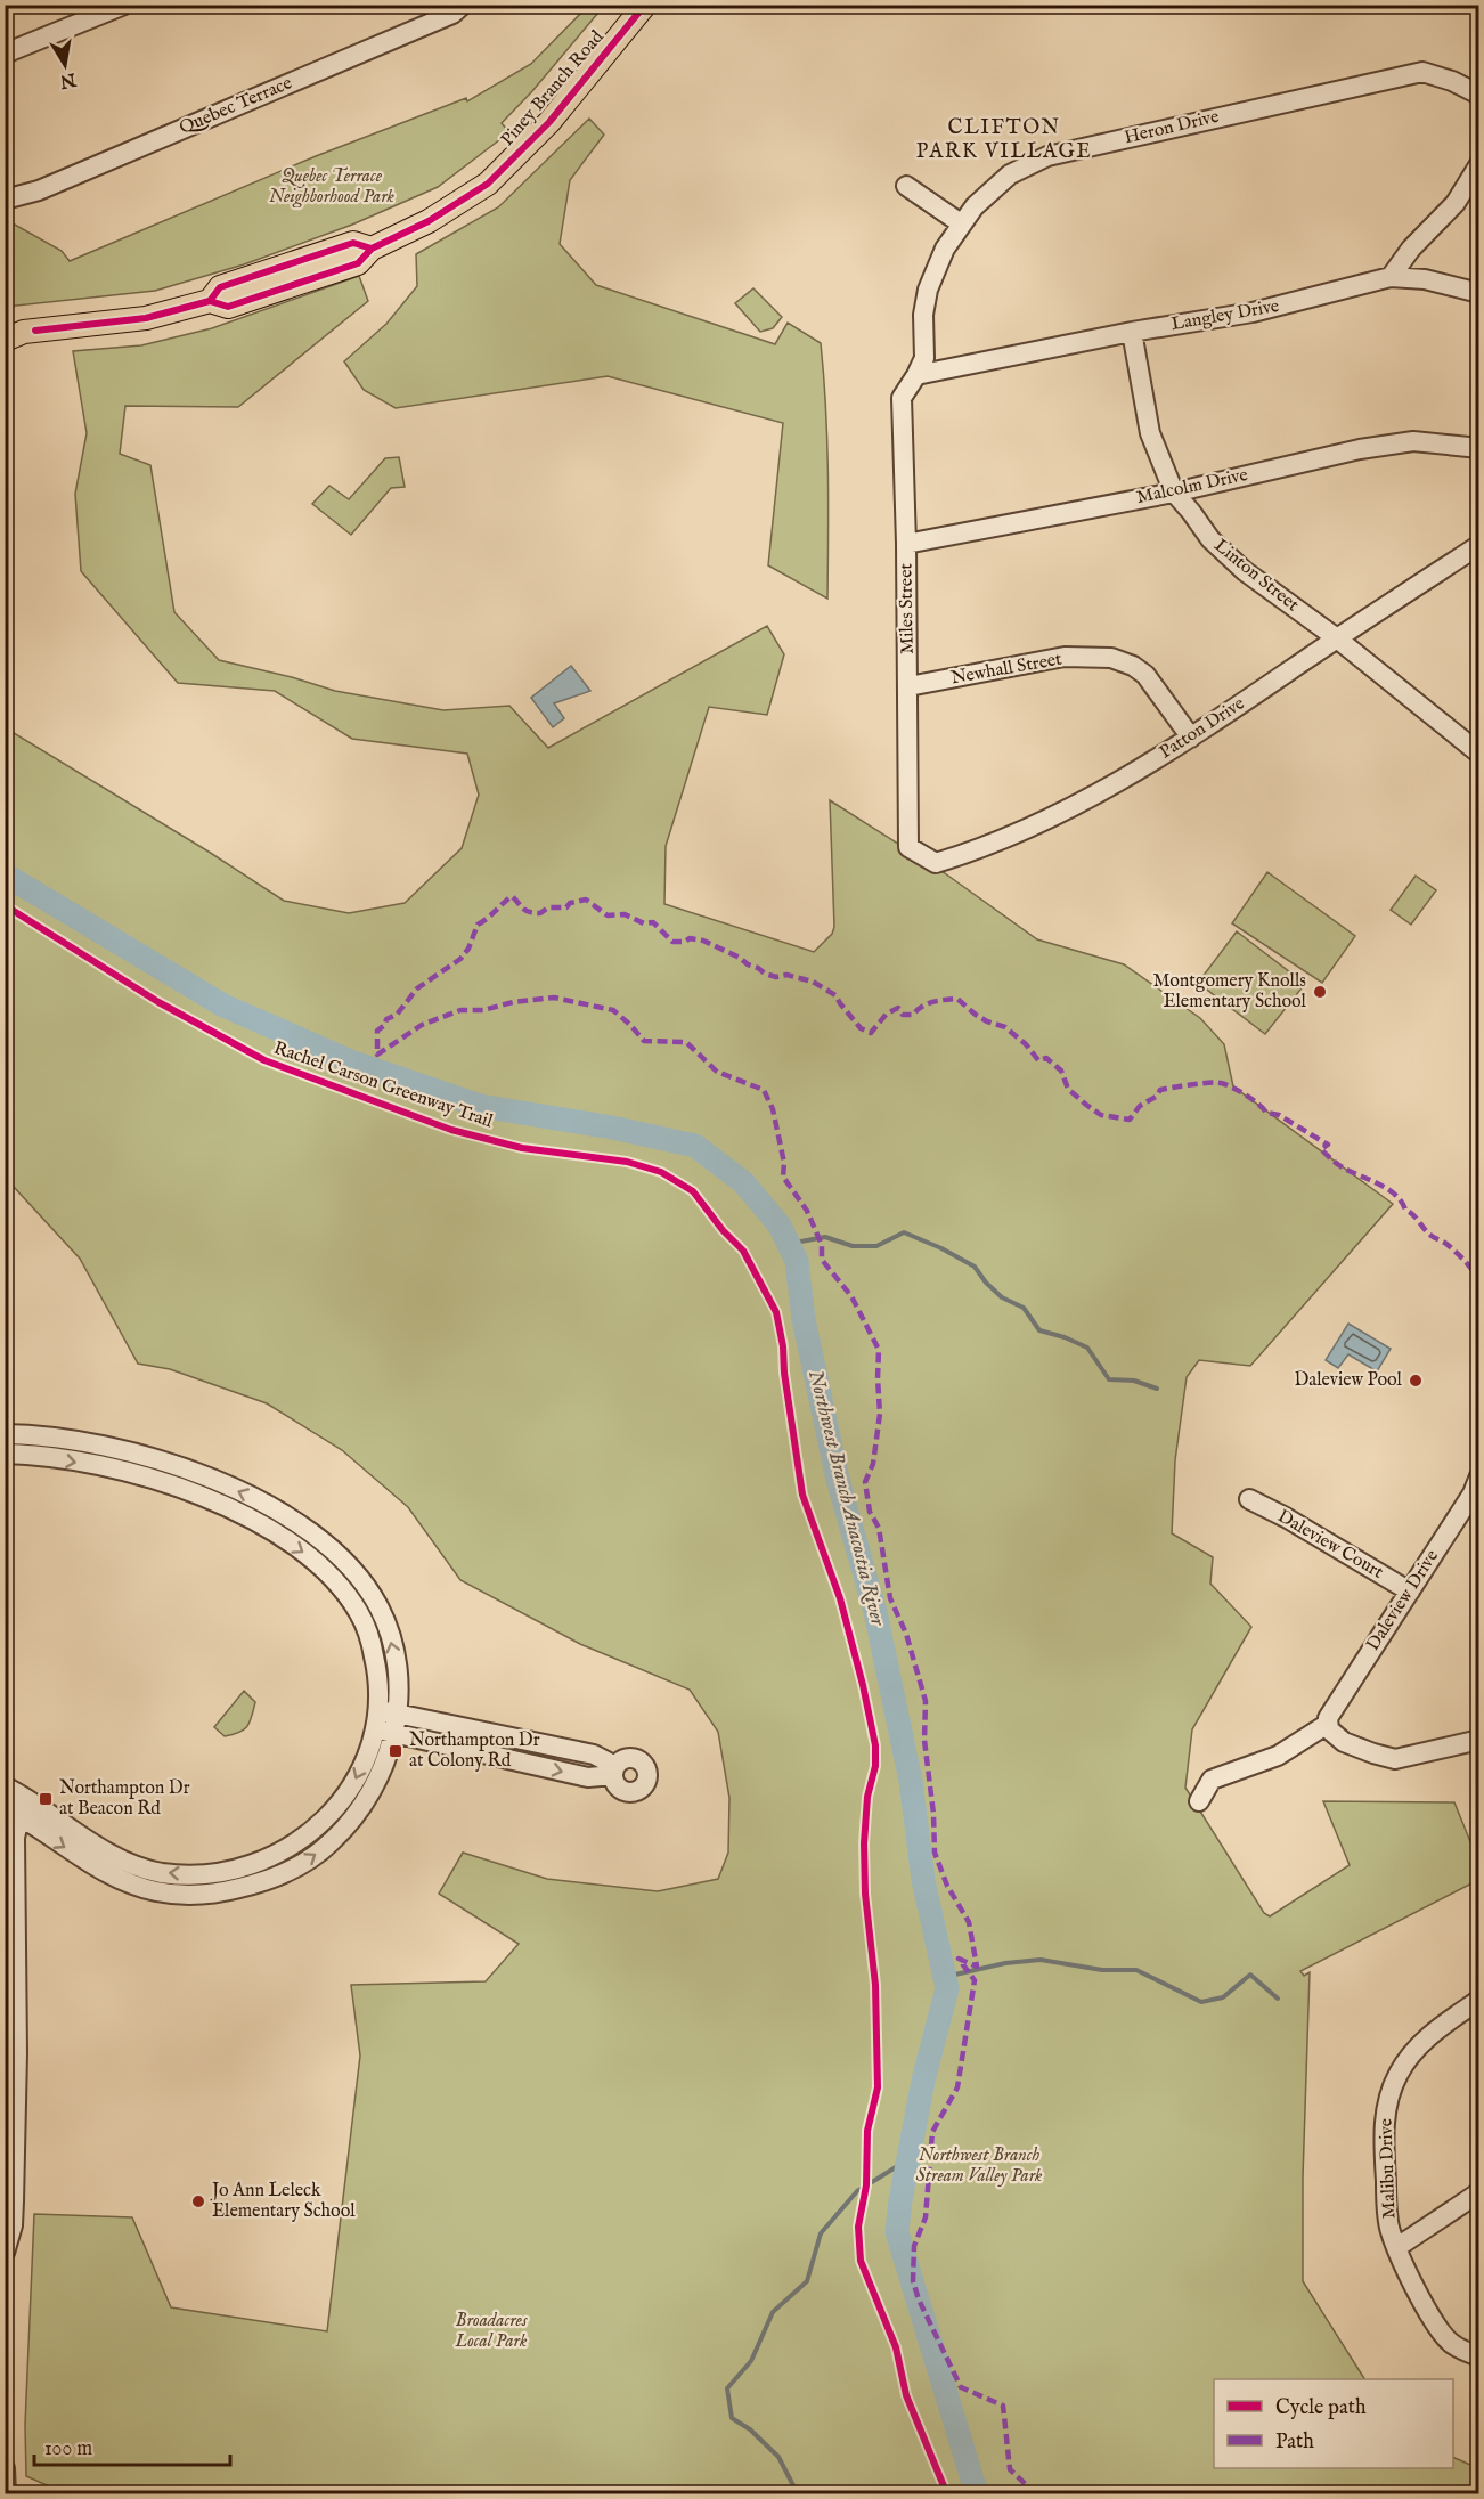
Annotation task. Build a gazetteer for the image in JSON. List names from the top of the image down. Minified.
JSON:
{"streets":{"main road":["Piney Branch Road"],"street":["Quebec Terrace","Heron Drive","Langley Drive","Malcolm Drive","Linton Street","Miles Street","Newhall Street","Patton Drive","Daleview Court","Daleview Drive","Malibu Drive"],"cycle path":["Rachel Carson Greenway Trail"]},"crossings":[["Heron Drive","Langley Drive"],["Heron Drive","Miles Street"],["Langley Drive","Linton Street"],["Langley Drive","Miles Street"],["Malcolm Drive","Linton Street"],["Malcolm Drive","Miles Street"],["Linton Street","Patton Drive"],["Miles Street","Newhall Street"],["Miles Street","Patton Drive"],["Newhall Street","Patton Drive"],["Daleview Court","Daleview Drive"]],"districts":["CLIFTON PARK VILLAGE"],"water":["Northwest Branch Anacostia River"],"parks":["Quebec Terrace Neighborhood Park","Northwest Branch Stream Valley Park","Broadacres Local Park"],"places":{"other":["Montgomery Knolls Elementary School","Daleview Pool","Jo Ann Leleck Elementary School"],"transit":["Northampton Dr at Colony Rd","Northampton Dr at Beacon Rd"]},"legend":["Cycle path","Path"],"scale_bar":"100 m","north":"bottom"}
